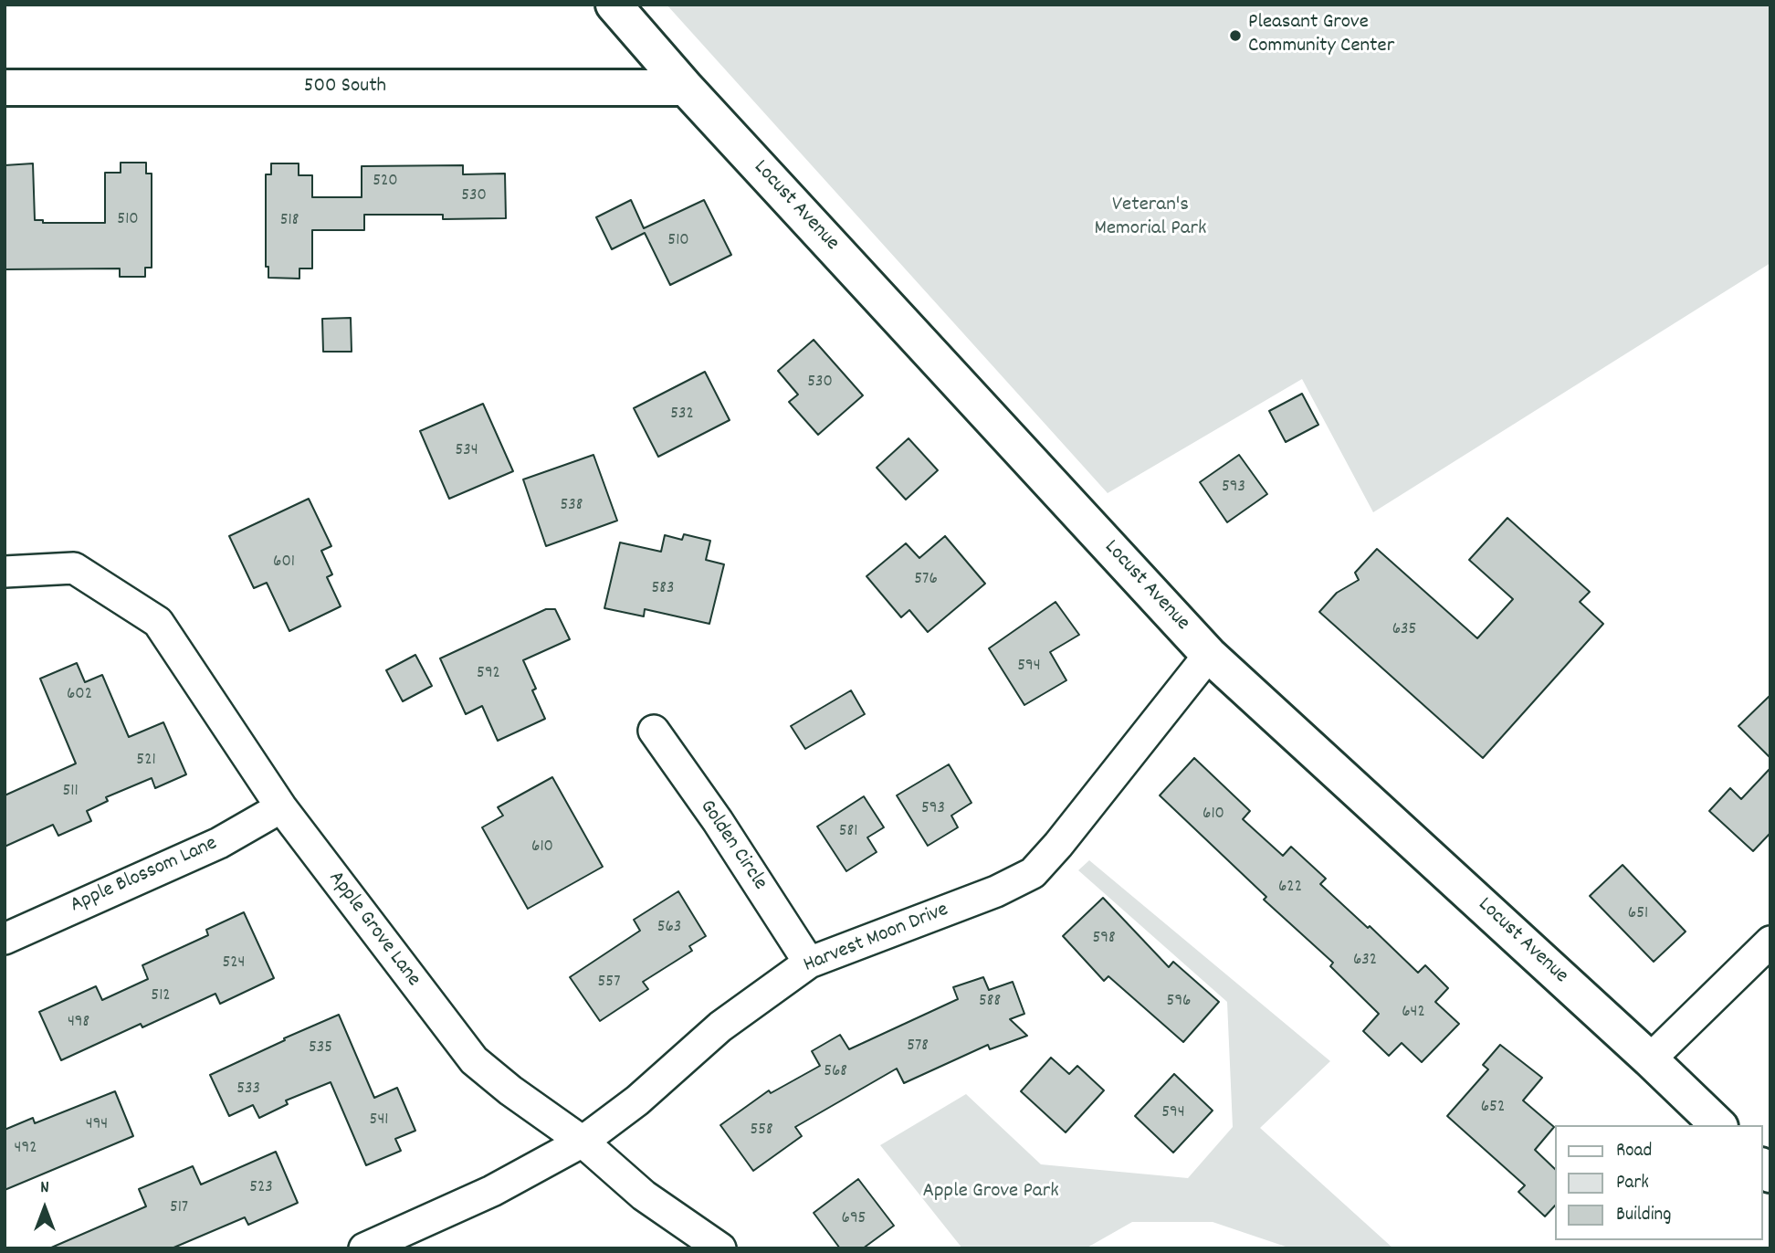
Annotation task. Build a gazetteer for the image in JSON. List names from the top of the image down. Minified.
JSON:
{"streets":{"street":["500 South","Locust Avenue","Golden Circle","Apple Blossom Lane","Apple Grove Lane","Harvest Moon Drive"]},"crossings":[["500 South","Locust Avenue"],["Locust Avenue","Harvest Moon Drive"],["Golden Circle","Harvest Moon Drive"],["Apple Blossom Lane","Apple Grove Lane"],["Apple Grove Lane","Harvest Moon Drive"]],"parks":["Veteran's Memorial Park","Apple Grove Park"],"places":["Pleasant Grove Community Center"],"house_numbers":["520","530","510","518","510","530","532","534","593","538","601","576","583","635","594","592","602","521","511","593","610","581","610","622","651","563","598","632","524","557","512","588","596","642","498","578","535","568","533","652","594","541","494","558","492","523","517","695"],"legend":["Road","Park","Building"],"north":"top"}
